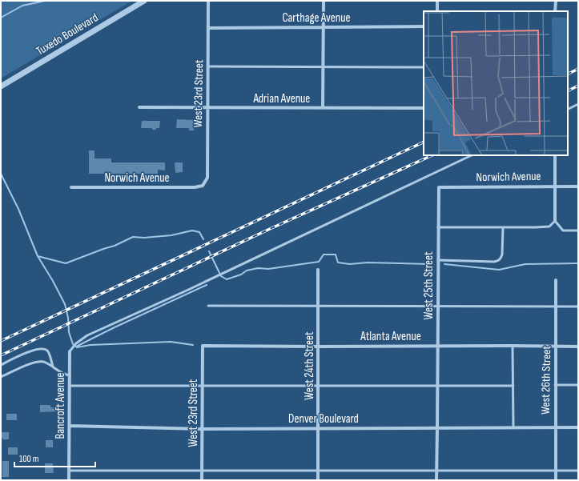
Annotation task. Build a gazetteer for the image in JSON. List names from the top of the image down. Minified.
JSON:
{"streets":{"street":["Carthage Avenue","Tuxedo Boulevard","West 23rd Street","Adrian Avenue","Norwich Avenue","West 25th Street","Atlanta Avenue","West 24th Street","West 26th Street","Bancroft Avenue","Denver Boulevard"]},"crossings":[["Carthage Avenue","West 23rd Street"],["West 23rd Street","Adrian Avenue"],["West 23rd Street","Norwich Avenue"],["West 23rd Street","Atlanta Avenue"],["West 23rd Street","Denver Boulevard"],["Norwich Avenue","West 25th Street"],["West 25th Street","Atlanta Avenue"],["West 25th Street","Denver Boulevard"],["Atlanta Avenue","West 24th Street"],["Atlanta Avenue","West 26th Street"],["West 24th Street","Denver Boulevard"],["West 26th Street","Denver Boulevard"],["Bancroft Avenue","Denver Boulevard"]],"scale_bar":"100 m"}
